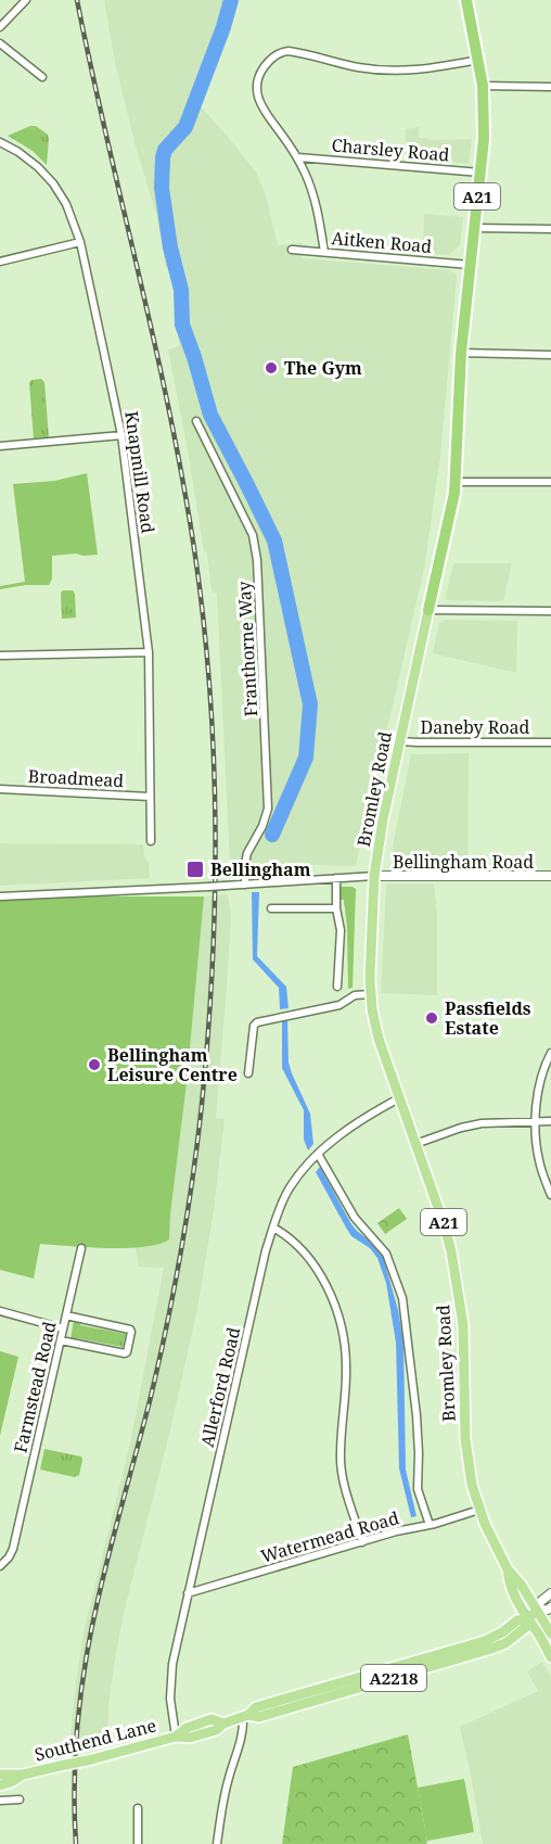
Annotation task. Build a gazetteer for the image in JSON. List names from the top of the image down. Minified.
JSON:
{"streets":{"highway":["A21","Bromley Road"],"main road":["A2218","Southend Lane"],"street":["Charsley Road","Aitken Road","Knapmill Road","Franthorne Way","Daneby Road","Broadmead","Bellingham Road","Farmstead Road","Allerford Road","Watermead Road"]},"crossings":[["Charsley Road","Bromley Road"],["Aitken Road","Bromley Road"],["Knapmill Road","Broadmead"],["Daneby Road","Bromley Road"],["Bromley Road","Bellingham Road"],["Bromley Road","Allerford Road"],["Bromley Road","Watermead Road"],["Bromley Road","Southend Lane"],["Allerford Road","Watermead Road"],["Allerford Road","Southend Lane"]],"places":{"other":["The Gym","Passfields Estate","Bellingham Leisure Centre"],"transit":["Bellingham"]}}
